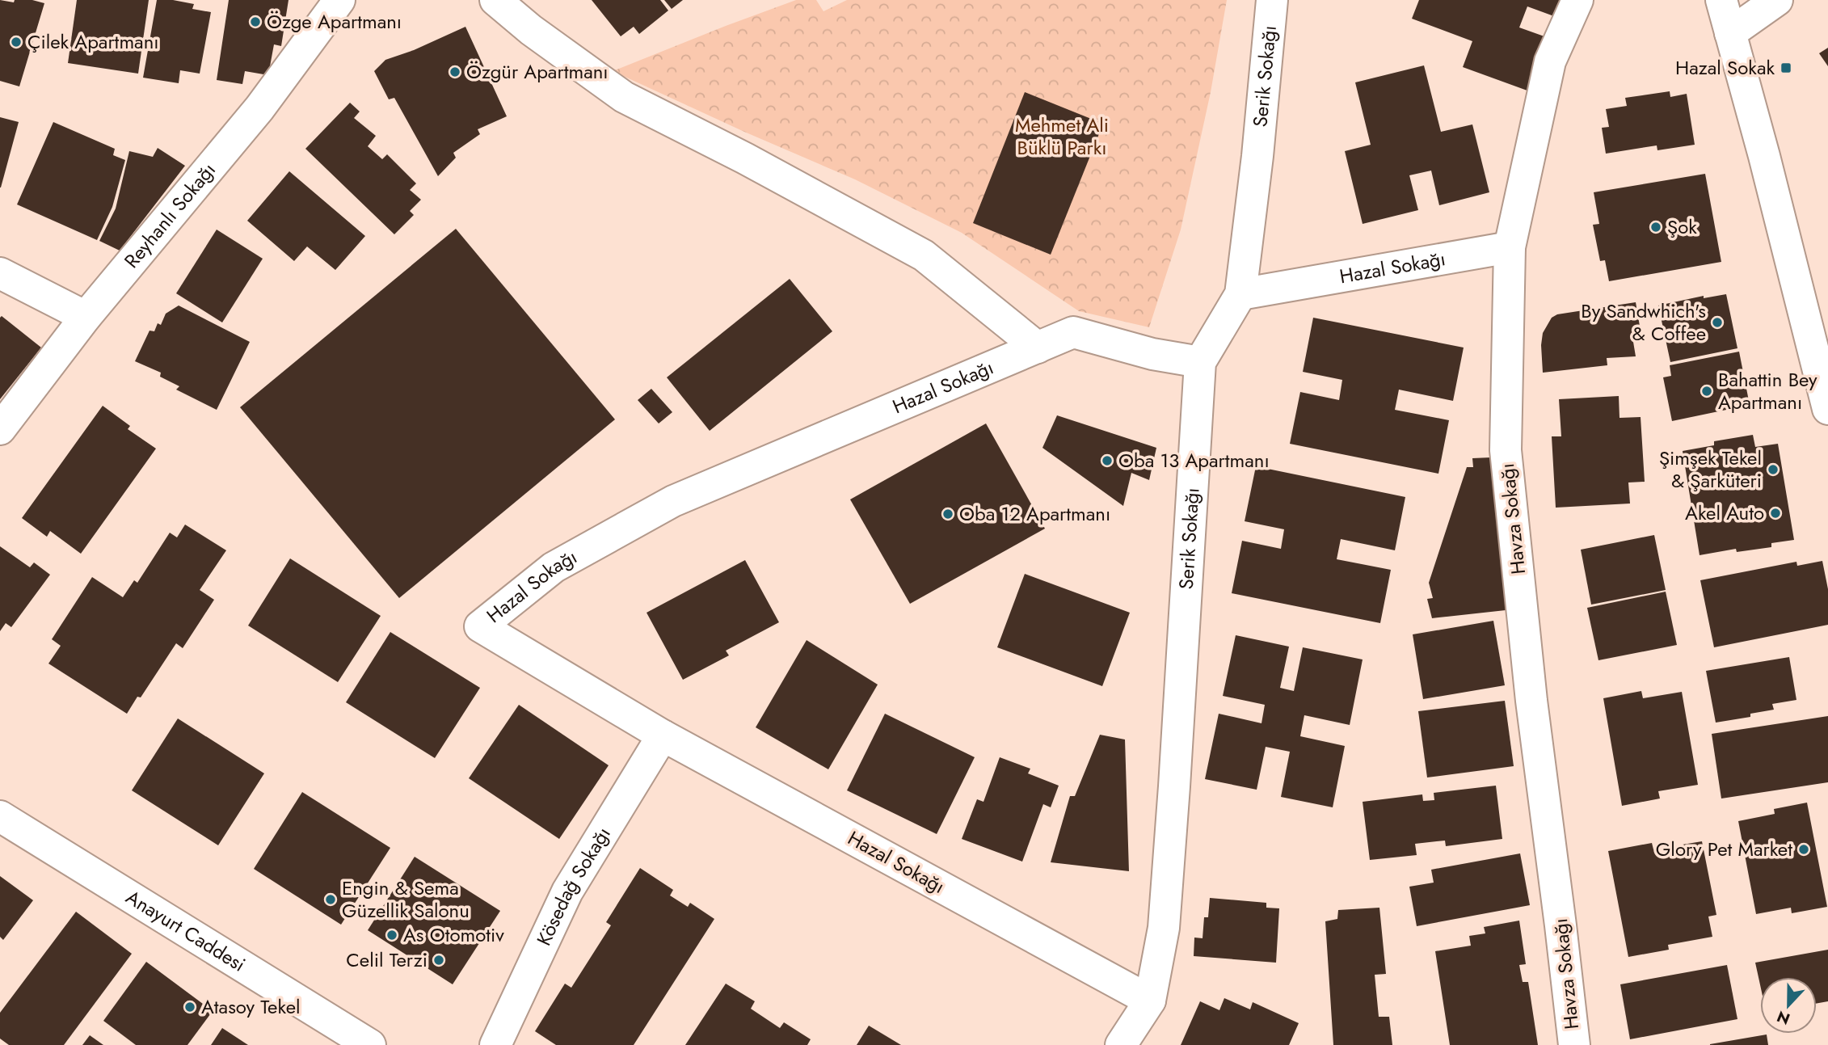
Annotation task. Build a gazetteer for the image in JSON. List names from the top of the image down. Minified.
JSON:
{"streets":{"street":["Serik Sokağı","Reyhanlı Sokağı","Hazal Sokağı","Havza Sokağı","Kösedağ Sokağı","Anayurt Caddesi"]},"crossings":[["Serik Sokağı","Hazal Sokağı"],["Hazal Sokağı","Havza Sokağı"],["Hazal Sokağı","Kösedağ Sokağı"]],"parks":["Mehmet Ali Büklü Parkı"],"places":{"other":["Özge Apartmanı","Çilek Apartmanı","Özgür Apartmanı","Şok","By Sandwhich's & Coffee","Bahattin Bey Apartmanı","Oba 13 Apartmanı","Şimşek Tekel & Şarküteri","Akel Auto","Oba 12 Apartmanı","Glory Pet Market","Engin & Sema Güzellik Salonu","As Otomotiv","Celil Terzi","Atasoy Tekel"],"transit":["Hazal Sokak"]},"north":"bottom"}
